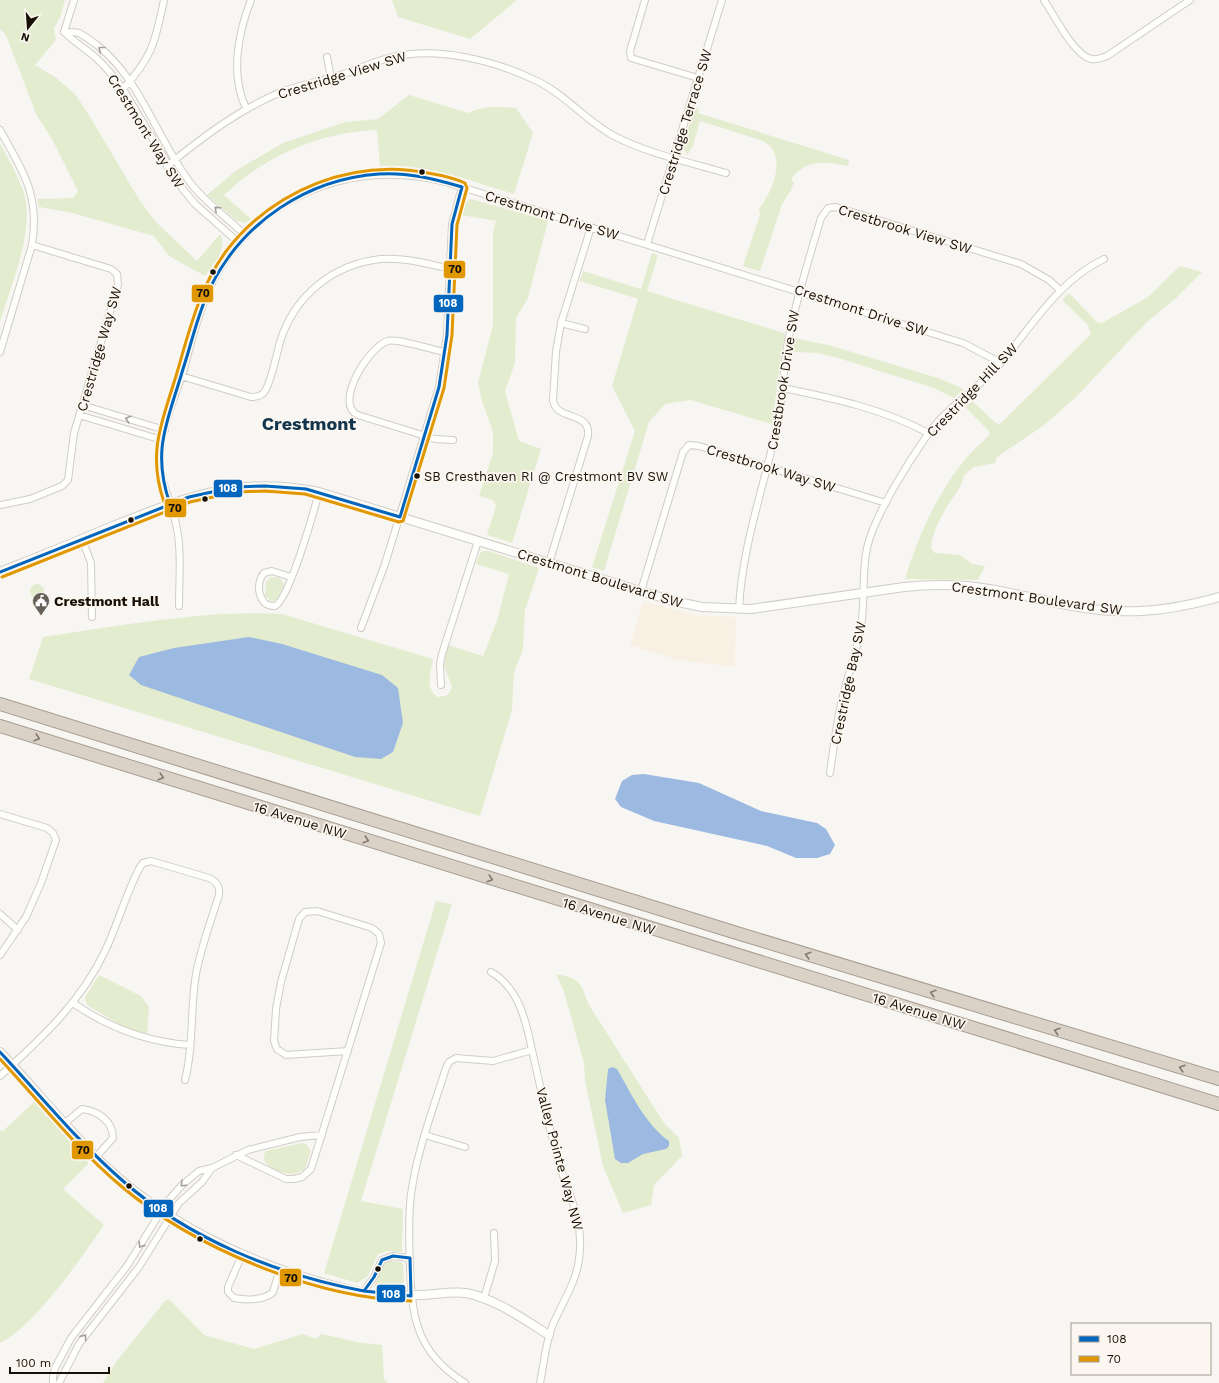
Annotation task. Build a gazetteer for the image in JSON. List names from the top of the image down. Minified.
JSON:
{"streets":{"highway":["16 Avenue NW"],"street":["Crestridge View SW","Crestridge Terrace SW","Crestmont Way SW","Crestmont Drive SW","Crestbrook View SW","Crestridge Way SW","Crestbrook Drive SW","Crestridge Hill SW","Crestbrook Way SW","Crestmont Boulevard SW","Crestridge Bay SW","Valley Pointe Way NW"]},"crossings":[["Crestridge View SW","Crestridge Terrace SW"],["Crestridge View SW","Crestmont Way SW"],["Crestridge Terrace SW","Crestmont Drive SW"],["Crestmont Way SW","Crestmont Drive SW"],["Crestmont Drive SW","Crestbrook View SW"],["Crestmont Drive SW","Crestbrook Drive SW"],["Crestmont Drive SW","Crestridge Hill SW"],["Crestmont Drive SW","Crestmont Boulevard SW"],["Crestbrook View SW","Crestbrook Drive SW"],["Crestbrook View SW","Crestridge Hill SW"],["Crestbrook Drive SW","Crestbrook Way SW"],["Crestbrook Drive SW","Crestmont Boulevard SW"],["Crestridge Hill SW","Crestbrook Way SW"],["Crestridge Hill SW","Crestmont Boulevard SW"],["Crestridge Hill SW","Crestridge Bay SW"],["Crestbrook Way SW","Crestmont Boulevard SW"],["Crestmont Boulevard SW","Crestridge Bay SW"]],"districts":["Crestmont"],"places":{"other":["SB Cresthaven RI @ Crestmont BV SW"],"public building":["Crestmont Hall"]},"lines":["transit line 70","transit line 108"],"legend":["108","70"],"scale_bar":"100 m","north":"bottom"}
